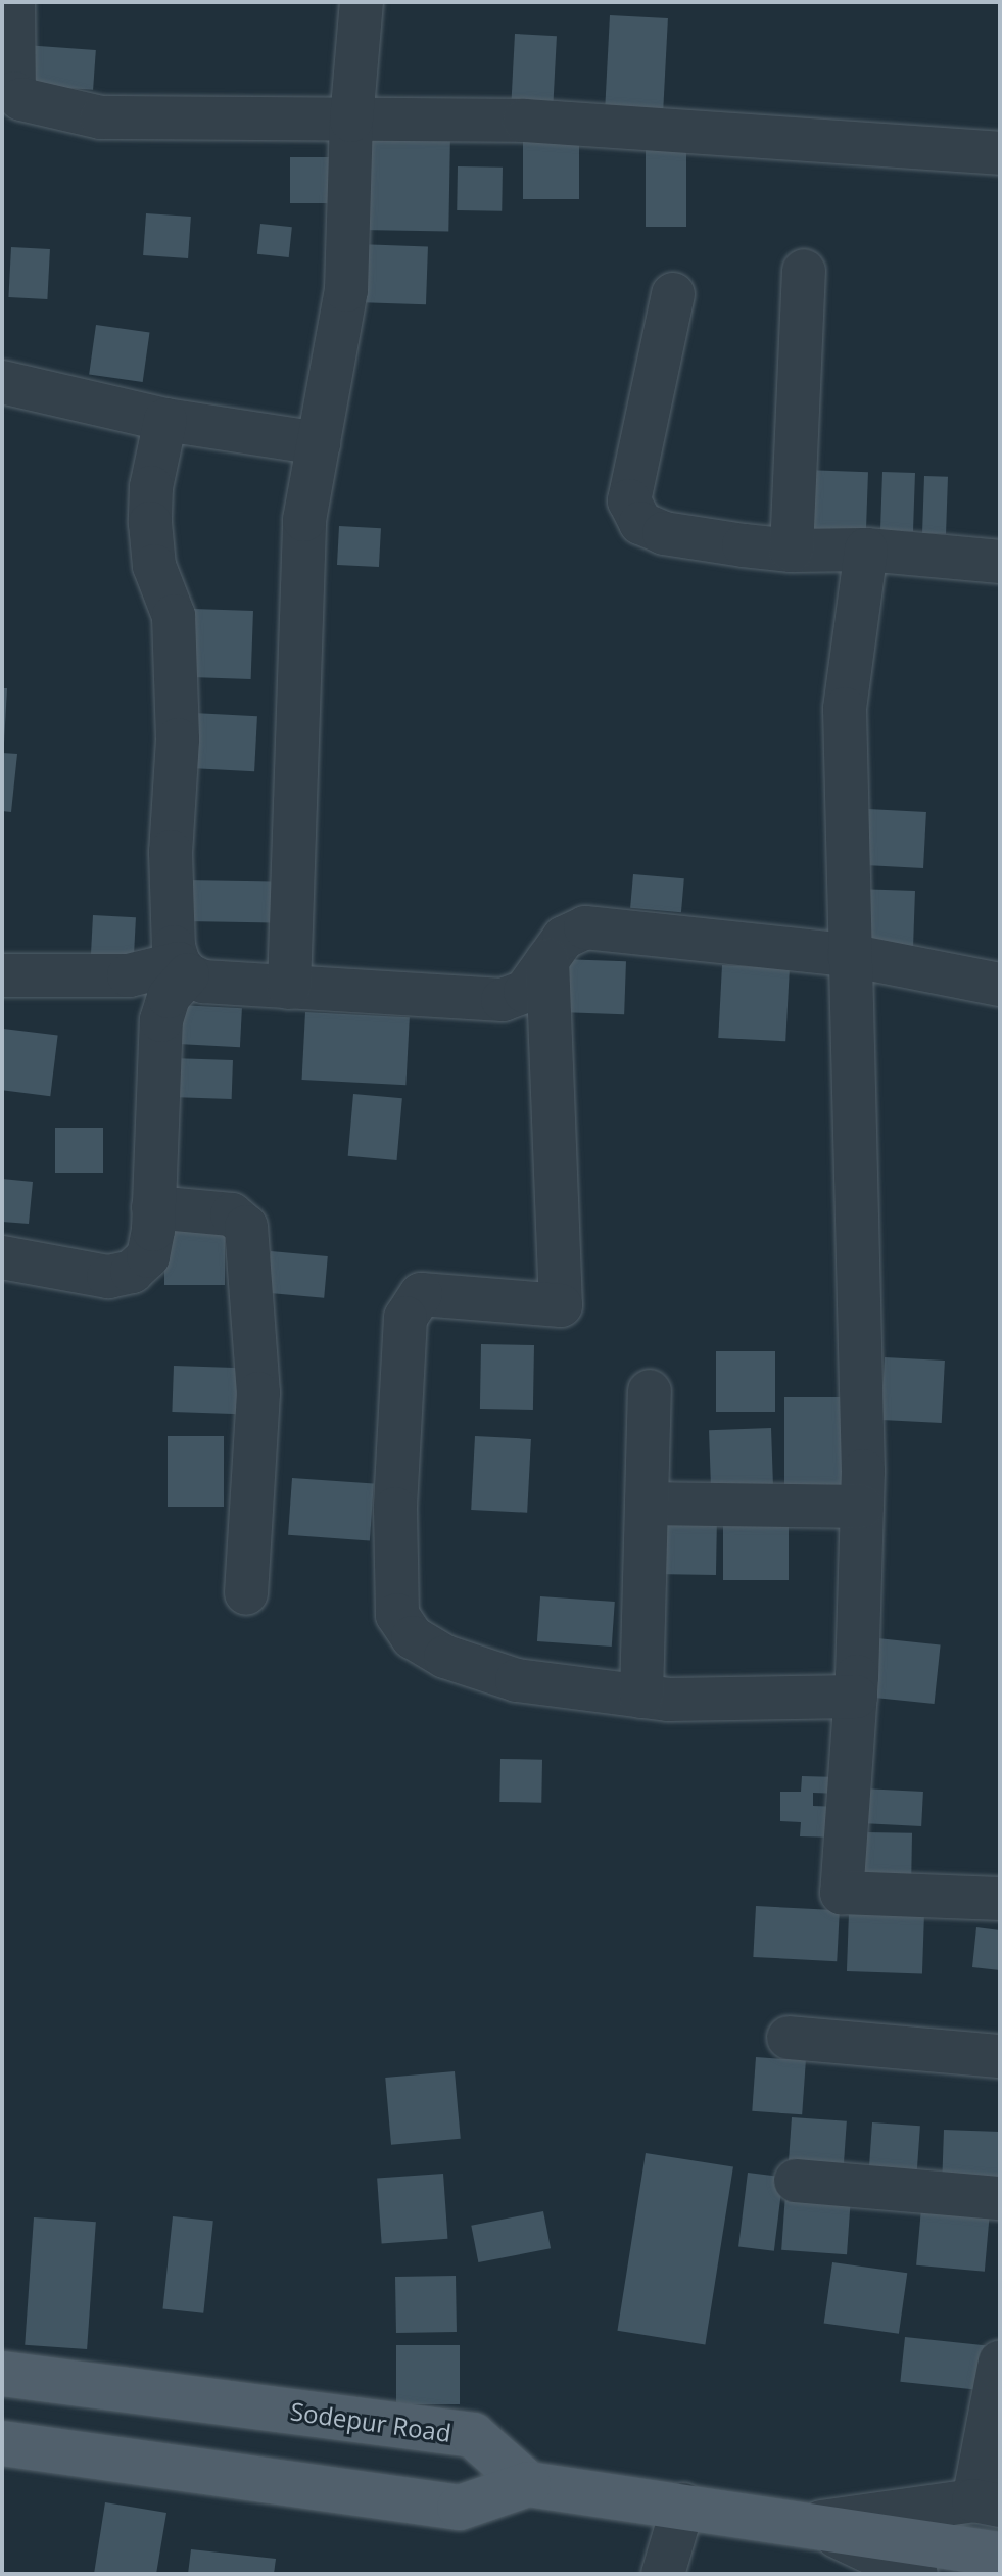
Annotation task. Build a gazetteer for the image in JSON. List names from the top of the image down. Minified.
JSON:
{"streets":{"main road":["Sodepur Road"]}}
